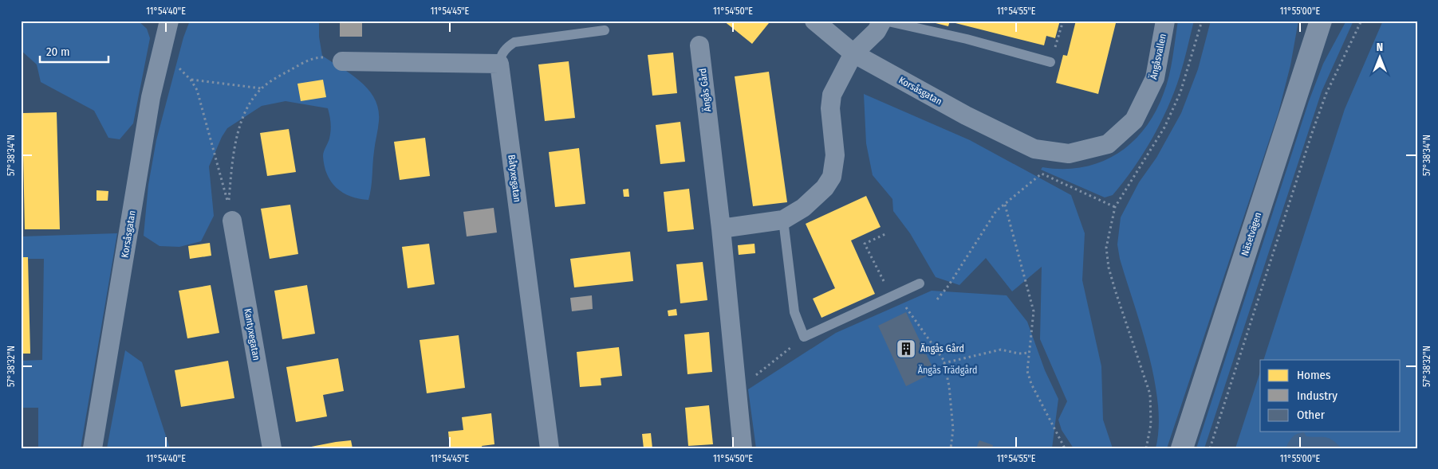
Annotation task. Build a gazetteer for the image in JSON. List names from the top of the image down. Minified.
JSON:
{"streets":{"street":["Ängåsvallen","Ängås Gård","Korsåsgatan","Båtyxegatan","Näsetvägen","Kantyxegatan"]},"crossings":[["Ängåsvallen","Korsåsgatan"]],"parks":["Ängås Trädgård"],"places":{"building":["Ängås Gård"]},"legend":["Homes","Industry","Other"],"scale_bar":"20 m","north":"top","coordinates":["11°54'40\"E","11°54'45\"E","11°54'50\"E","11°54'55\"E","11°55'00\"E","57°38'34\"N","57°38'32\"N"]}
